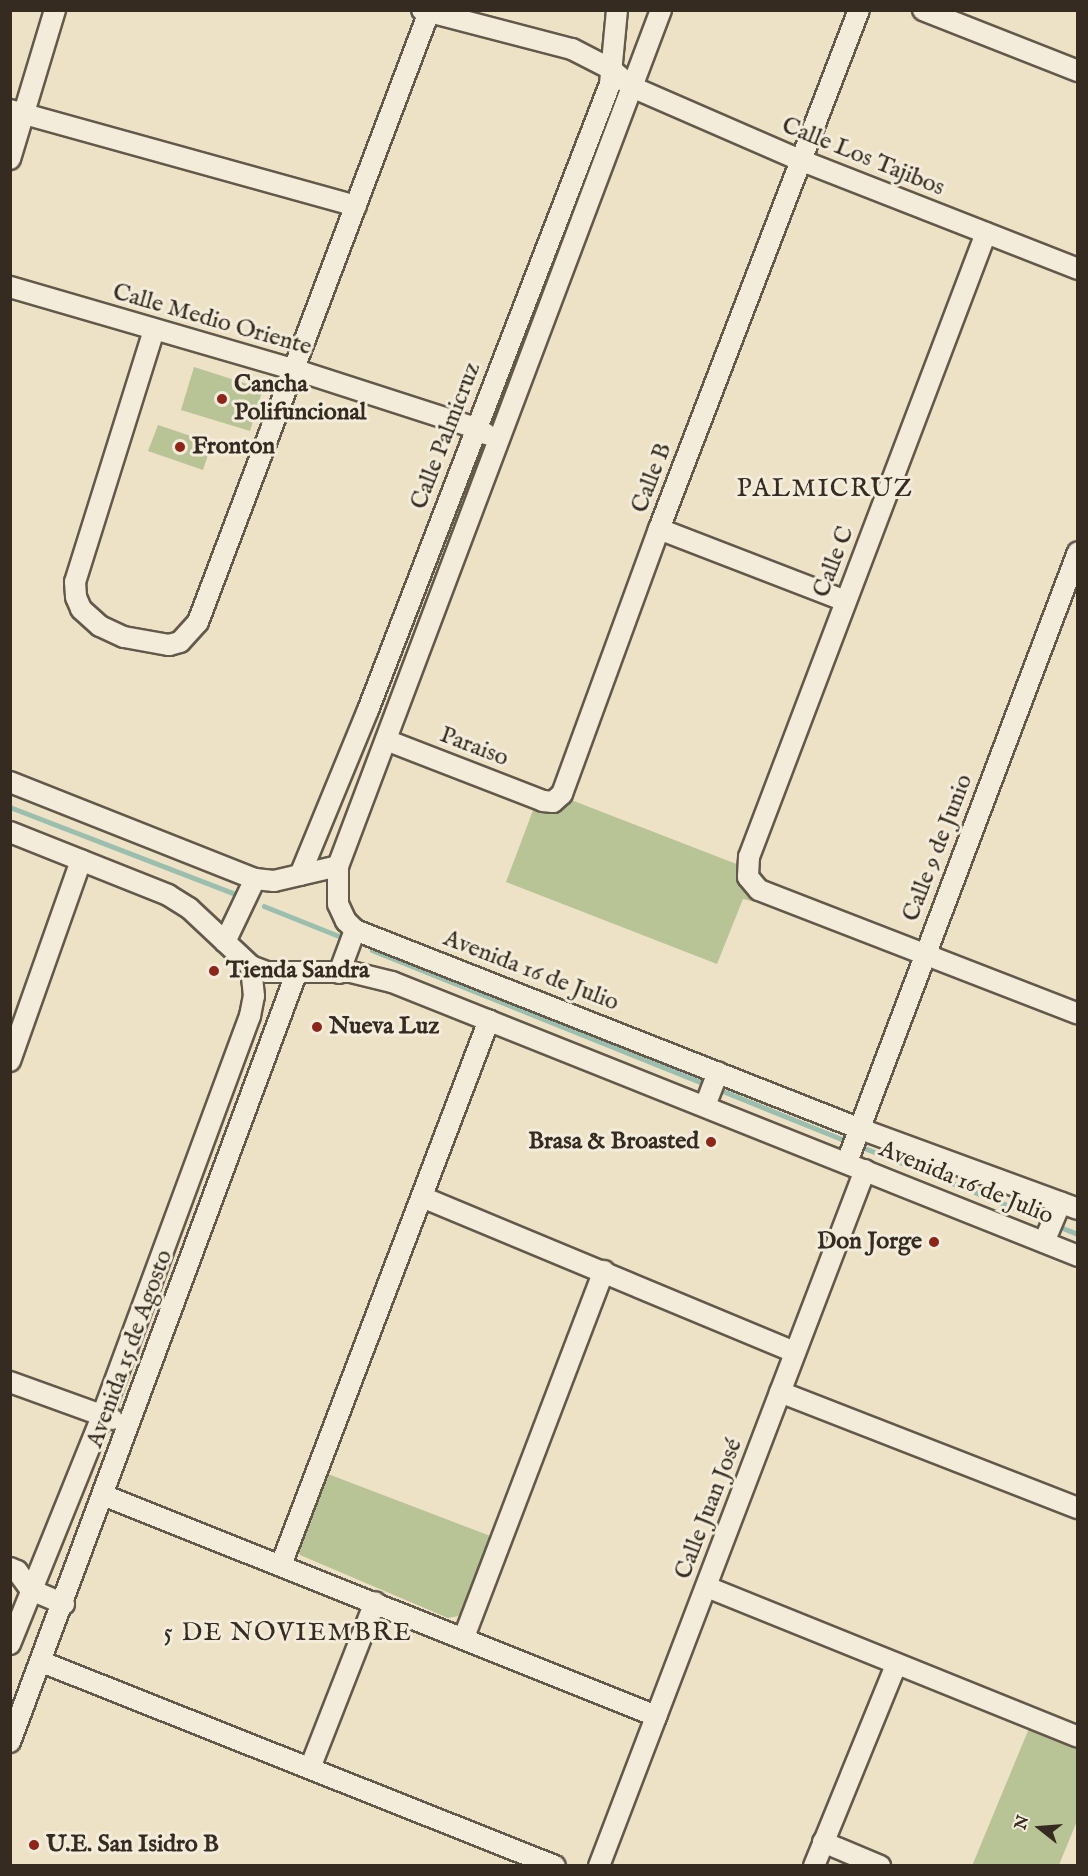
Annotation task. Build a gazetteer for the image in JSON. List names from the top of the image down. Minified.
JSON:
{"streets":{"street":["Calle Los Tajibos","Calle Medio Oriente","Calle Palmicruz","Calle B","Calle C","Paraiso","Calle 9 de Junio","Avenida 16 de Julio","Avenida 15 de Agosto","Calle Juan José"]},"crossings":[["Calle Los Tajibos","Calle Palmicruz"],["Calle Los Tajibos","Calle B"],["Calle Los Tajibos","Calle C"],["Calle Medio Oriente","Calle Palmicruz"],["Calle B","Paraiso"],["Calle C","Calle 9 de Junio"],["Calle 9 de Junio","Avenida 16 de Julio"],["Calle 9 de Junio","Calle Juan José"],["Avenida 16 de Julio","Avenida 15 de Agosto"],["Avenida 16 de Julio","Calle Juan José"]],"districts":["PALMICRUZ","5 DE NOVIEMBRE"],"places":["Cancha Polifuncional","Fronton","Tienda Sandra","Nueva Luz","Brasa & Broasted","Don Jorge","U.E. San Isidro B"],"north":"left"}
